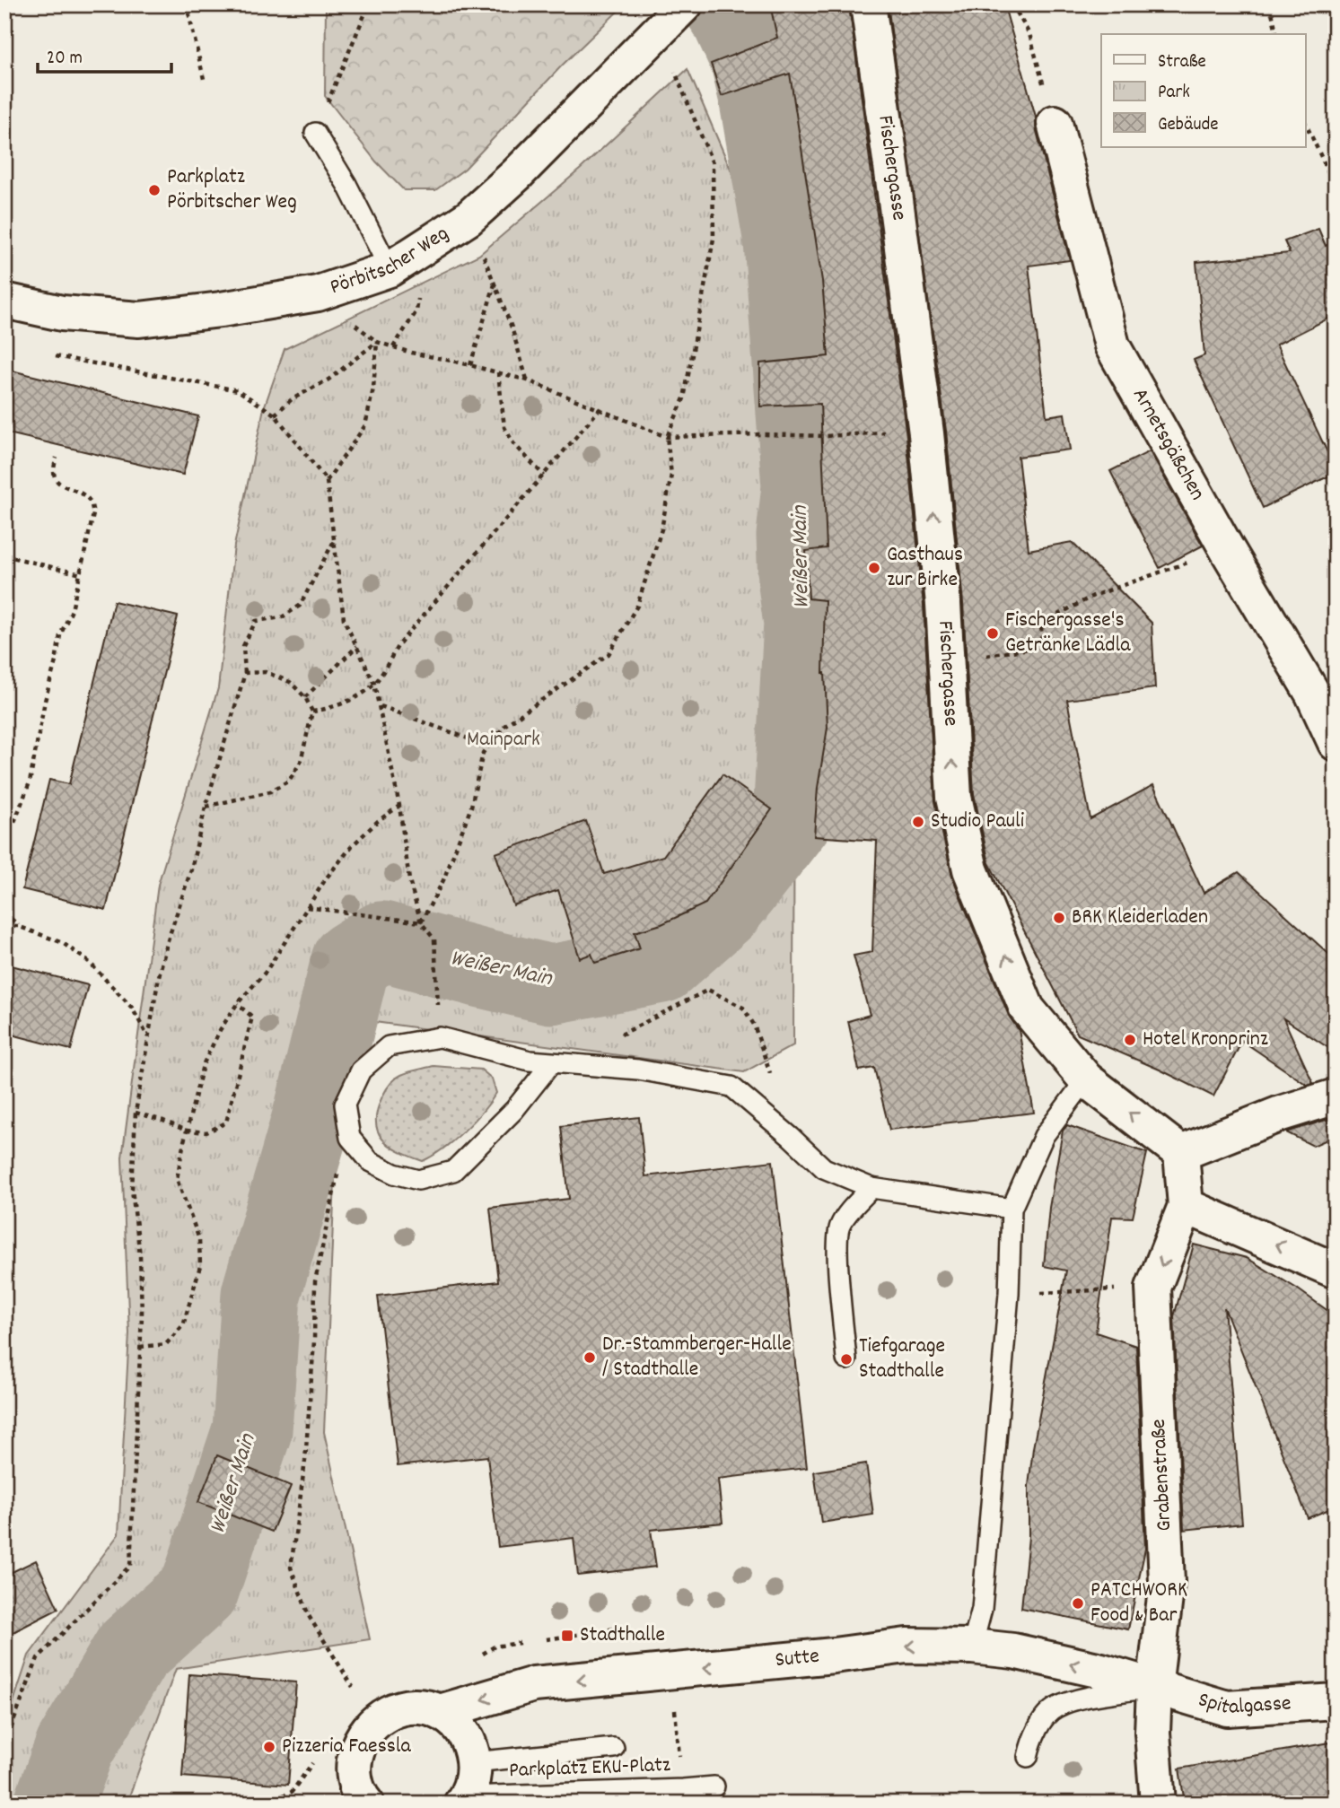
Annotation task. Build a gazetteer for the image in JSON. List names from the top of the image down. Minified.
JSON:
{"streets":{"street":["Fischergasse","Pörbitscher Weg","Arnetsgäßchen","Grabenstraße","Sutte","Spitalgasse"],"lane":["Parkplatz EKU-Platz"]},"crossings":[["Fischergasse","Grabenstraße"],["Grabenstraße","Sutte"],["Grabenstraße","Spitalgasse"],["Sutte","Spitalgasse"]],"one_way":["Fischergasse","Sutte"],"water":["Weißer Main"],"parks":["Mainpark"],"places":{"other":["Parkplatz Pörbitscher Weg","Gasthaus zur Birke","Fischergasse's Getränke Lädla","Studio Pauli","BRK Kleiderladen","Hotel Kronprinz","Dr.-Stammberger-Halle / Stadthalle","Tiefgarage Stadthalle","PATCHWORK Food & Bar","Pizzeria Faessla"],"transit":["Stadthalle"]},"legend":["Straße","Park","Gebäude"],"scale_bar":"20 m"}
